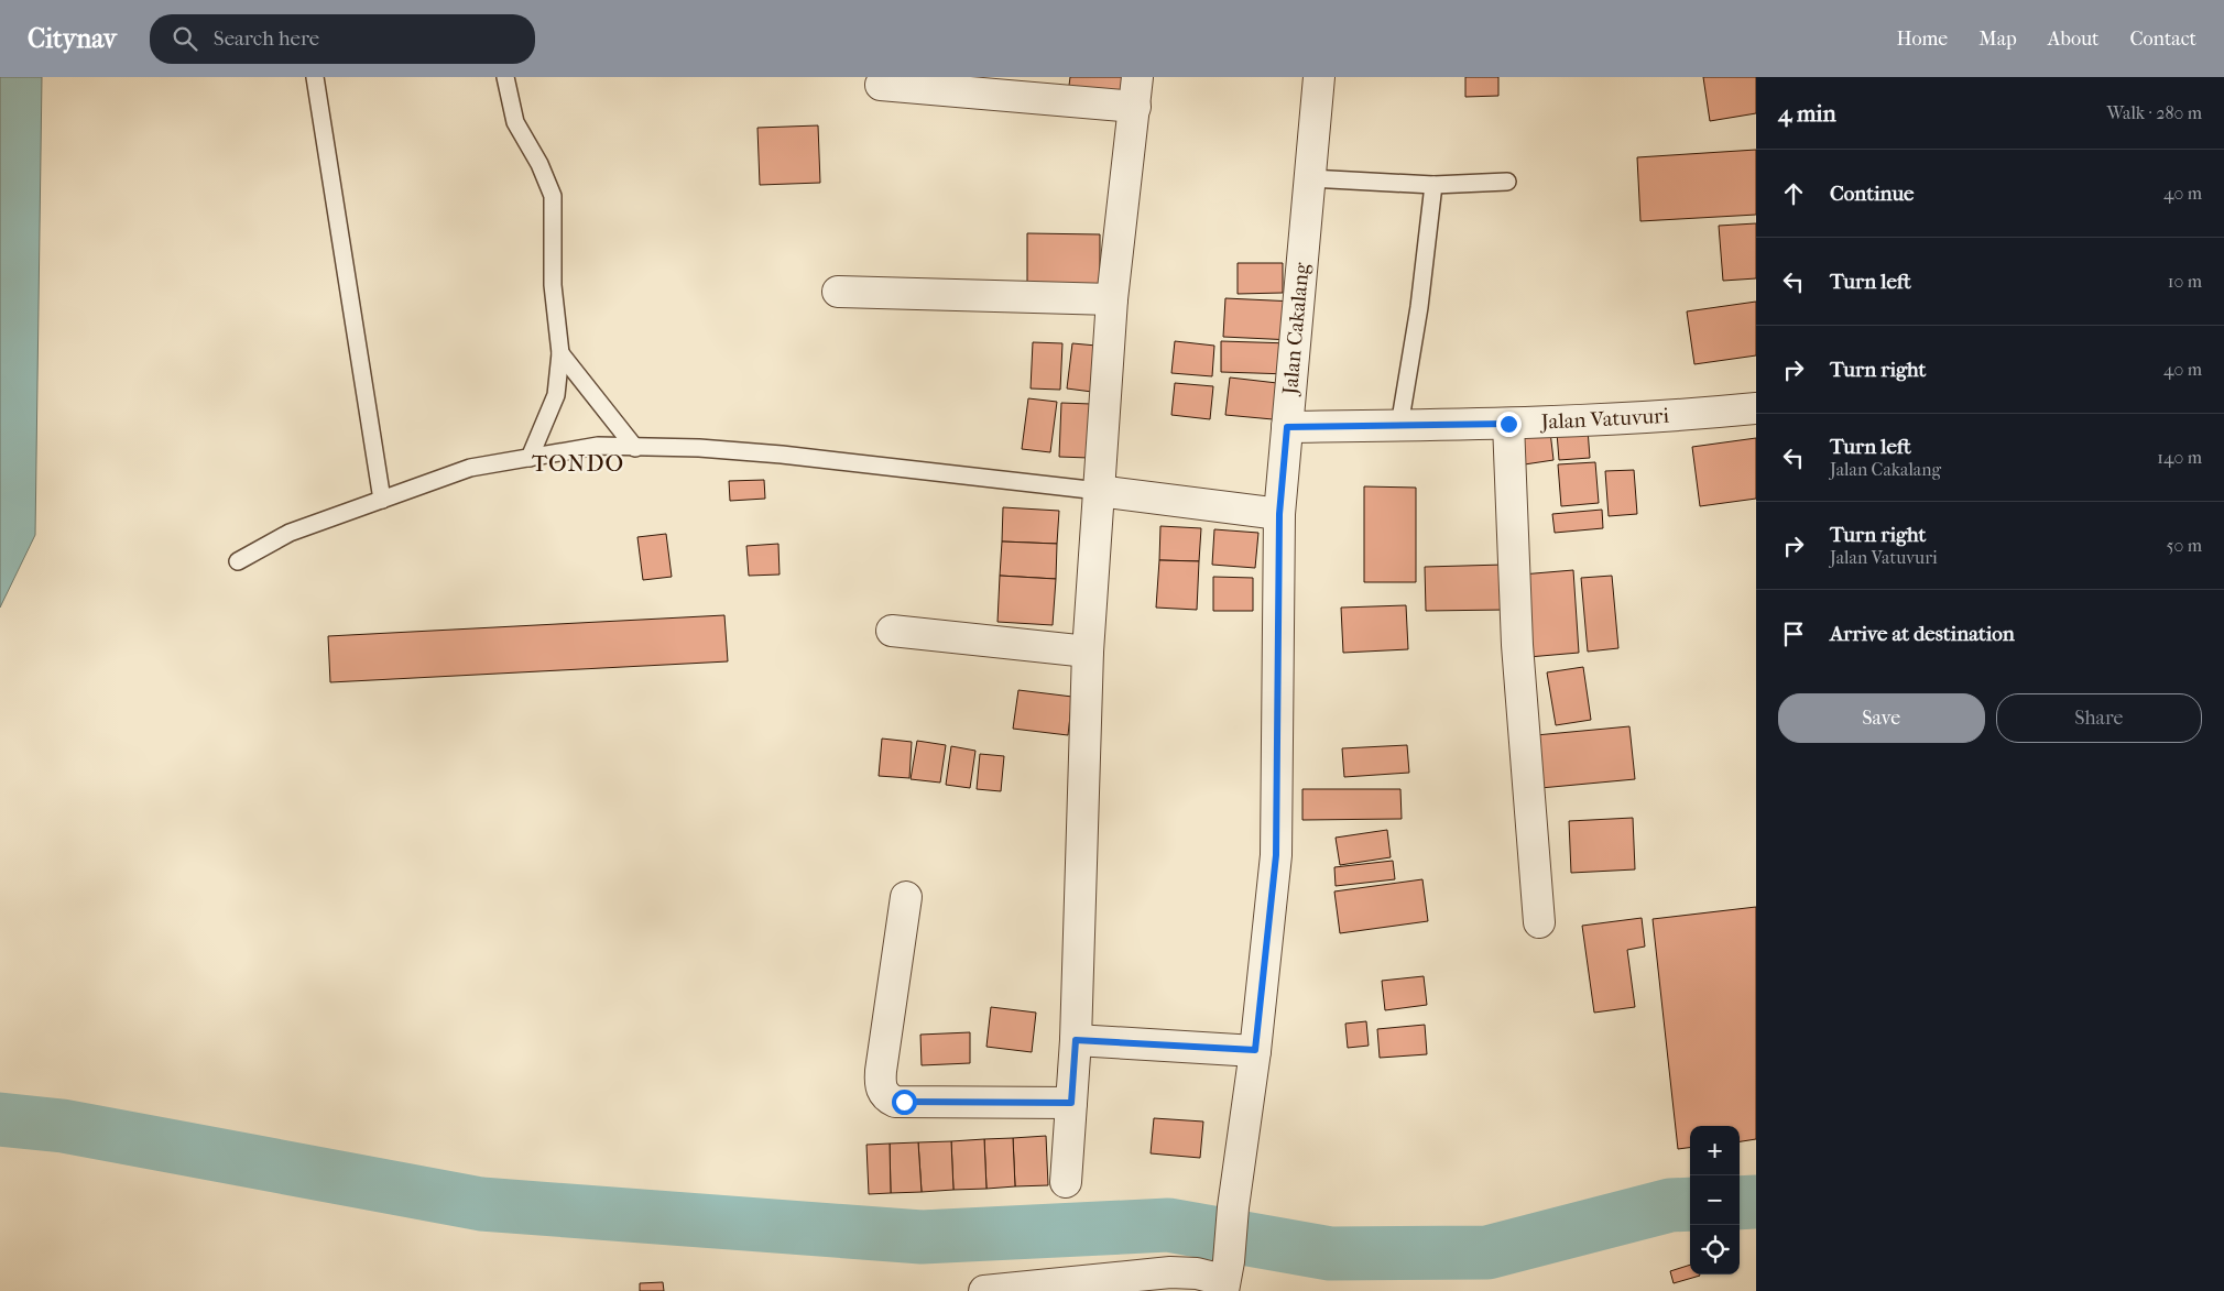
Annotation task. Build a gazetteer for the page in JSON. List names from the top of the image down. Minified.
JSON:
{"streets":{"street":["Jalan Cakalang","Jalan Vatuvuri"]},"crossings":[["Jalan Cakalang","Jalan Vatuvuri"]],"districts":["TONDO"],"page":{"header":"Citynav","search":"Search here","nav":["Home","Map","About","Contact"],"heading":["4 min","Walk · 280 m"],"list":[["Continue","40 m"],["Turn left","10 m"],["Turn right","40 m"],["Turn left","Jalan Cakalang","140 m"],["Turn right","Jalan Vatuvuri","50 m"],"Arrive at destination"],"buttons":["Save","Share"],"map_buttons":["+","−"]}}
